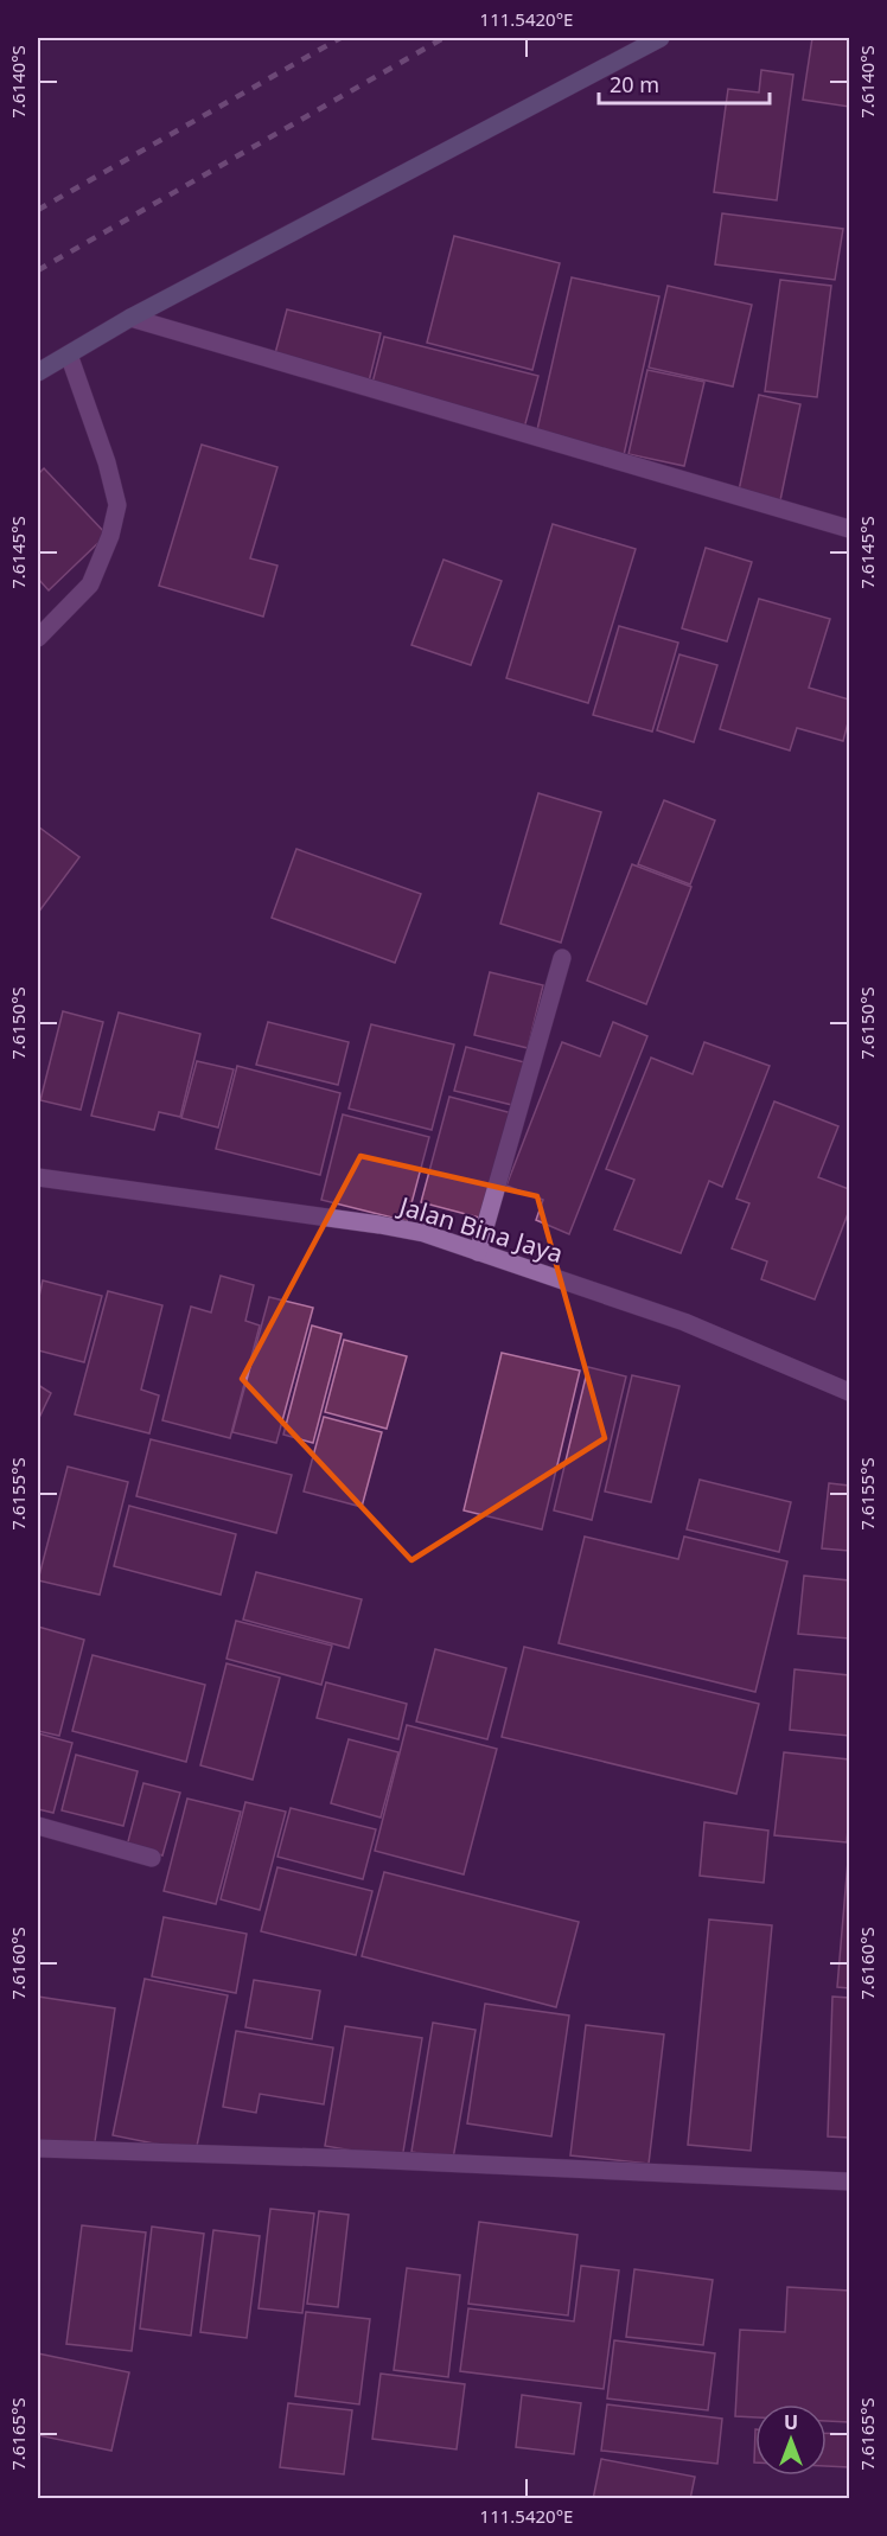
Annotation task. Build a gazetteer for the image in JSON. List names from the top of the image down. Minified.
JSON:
{"streets":{"street":["Jalan Bina Jaya"]},"scale_bar":"20 m","north":"top","coordinates":["111.5420°E","7.6140°S","7.6145°S","7.6150°S","7.6155°S","7.6160°S","7.6165°S"]}
